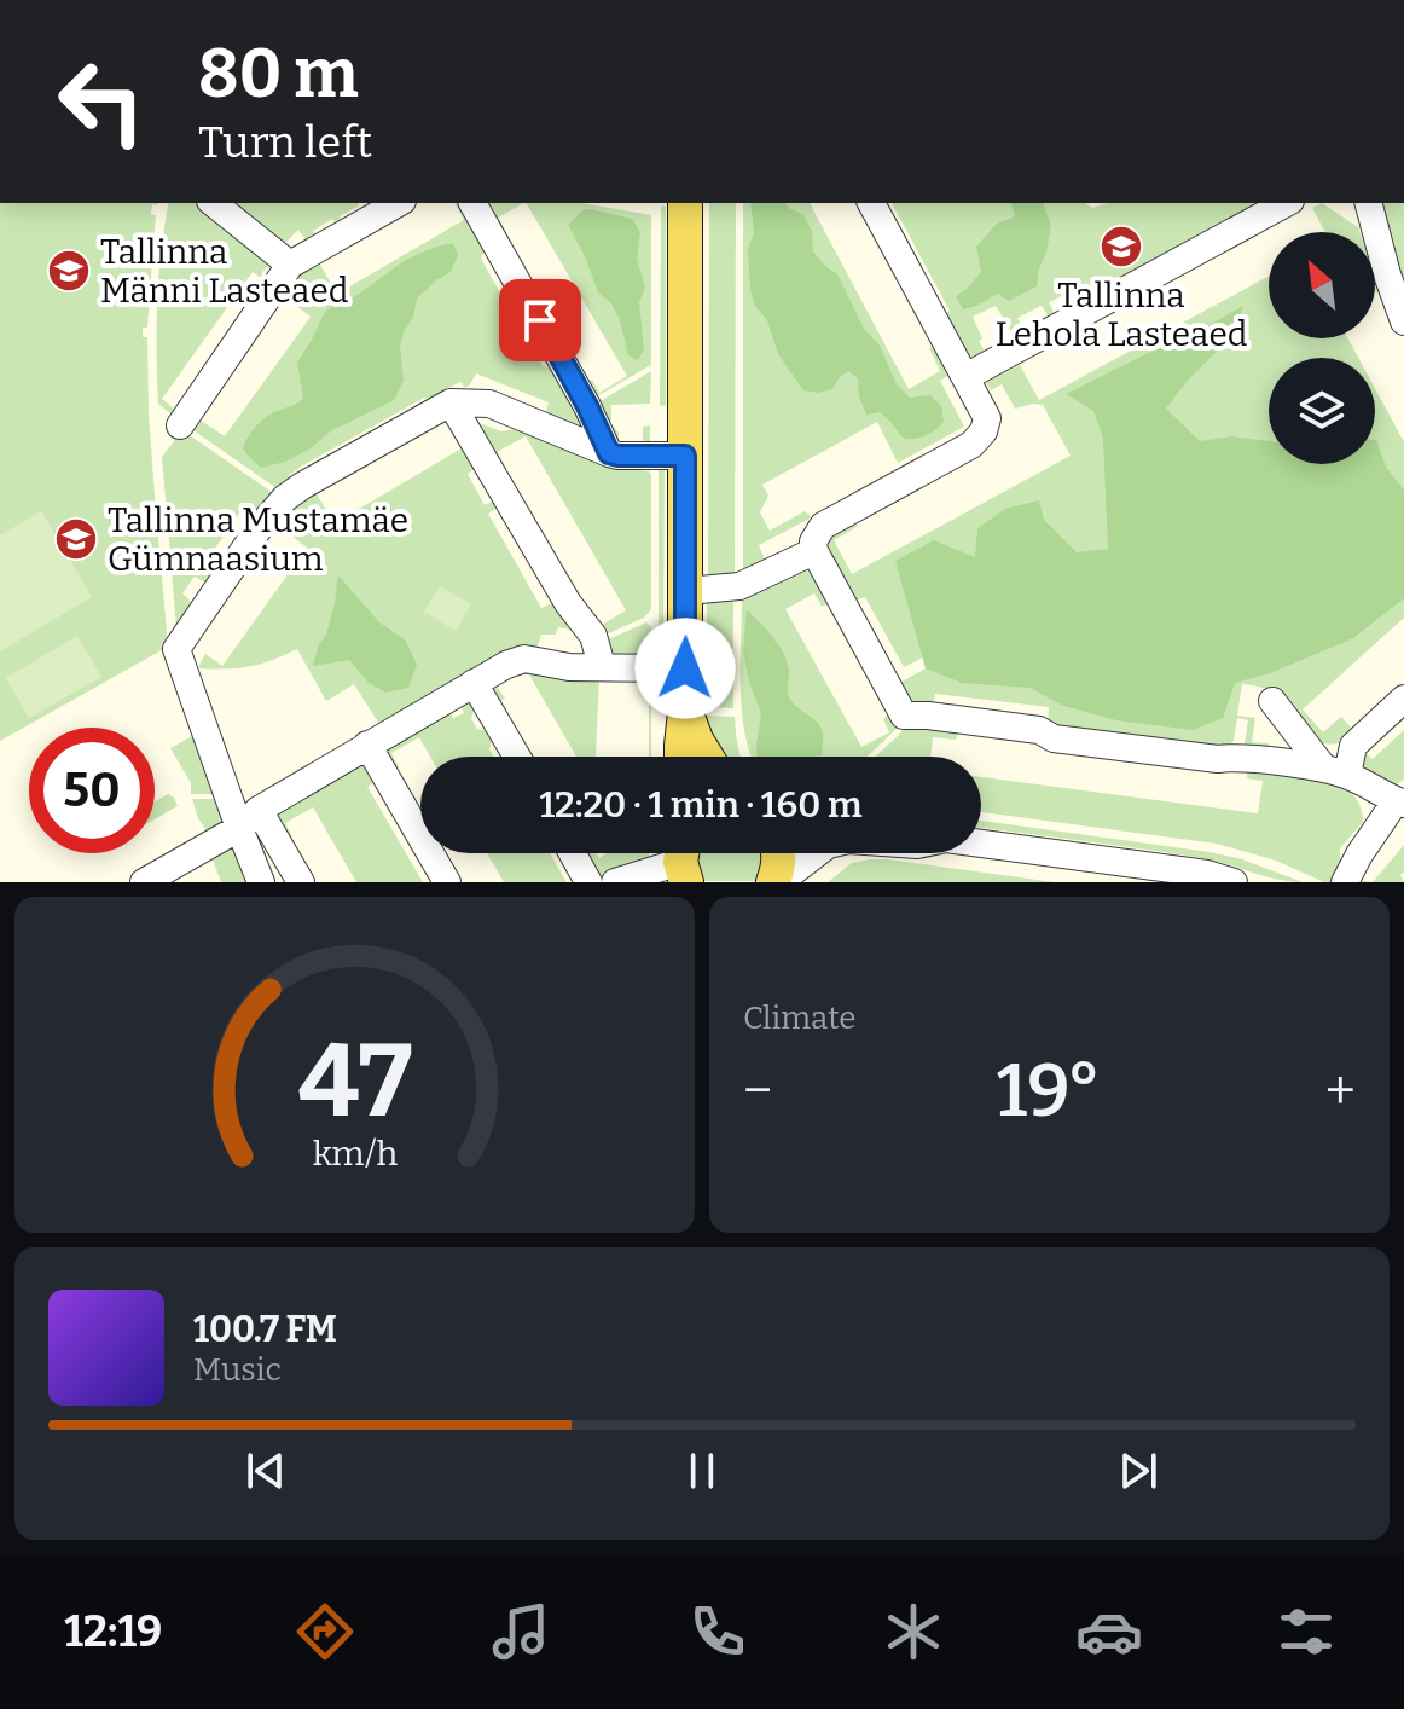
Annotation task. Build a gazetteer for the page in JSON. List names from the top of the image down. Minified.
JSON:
{"places":{"school or university":["Tallinna Lehola Lasteaed","Tallinna Männi Lasteaed","Tallinna Mustamäe Gümnaasium"]},"north":"top left","page":{"turn":["80 m","Turn left"],"limit":"50","trip":"12:20 · 1 min · 160 m","tile":"Climate","heat":["−","19°","+"],"song":["100.7 FM","Music"],"tabs":"12:19","gauge":["47","km/h"]}}
